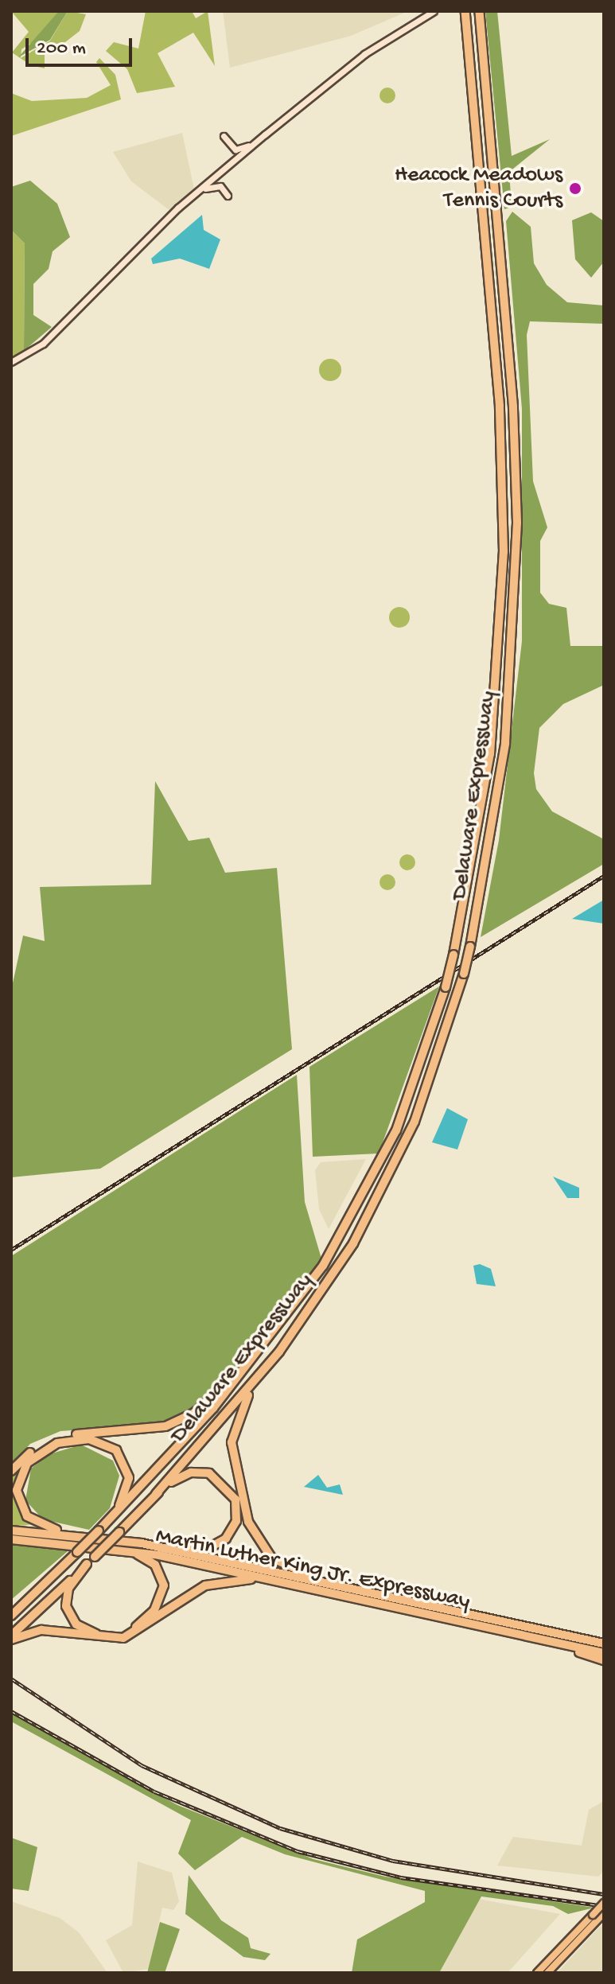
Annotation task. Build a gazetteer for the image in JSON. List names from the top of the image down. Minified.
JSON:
{"streets":{"highway":["Delaware Expressway","Martin Luther King Jr. Expressway"]},"places":["Heacock Meadows Tennis Courts"],"scale_bar":"200 m"}
